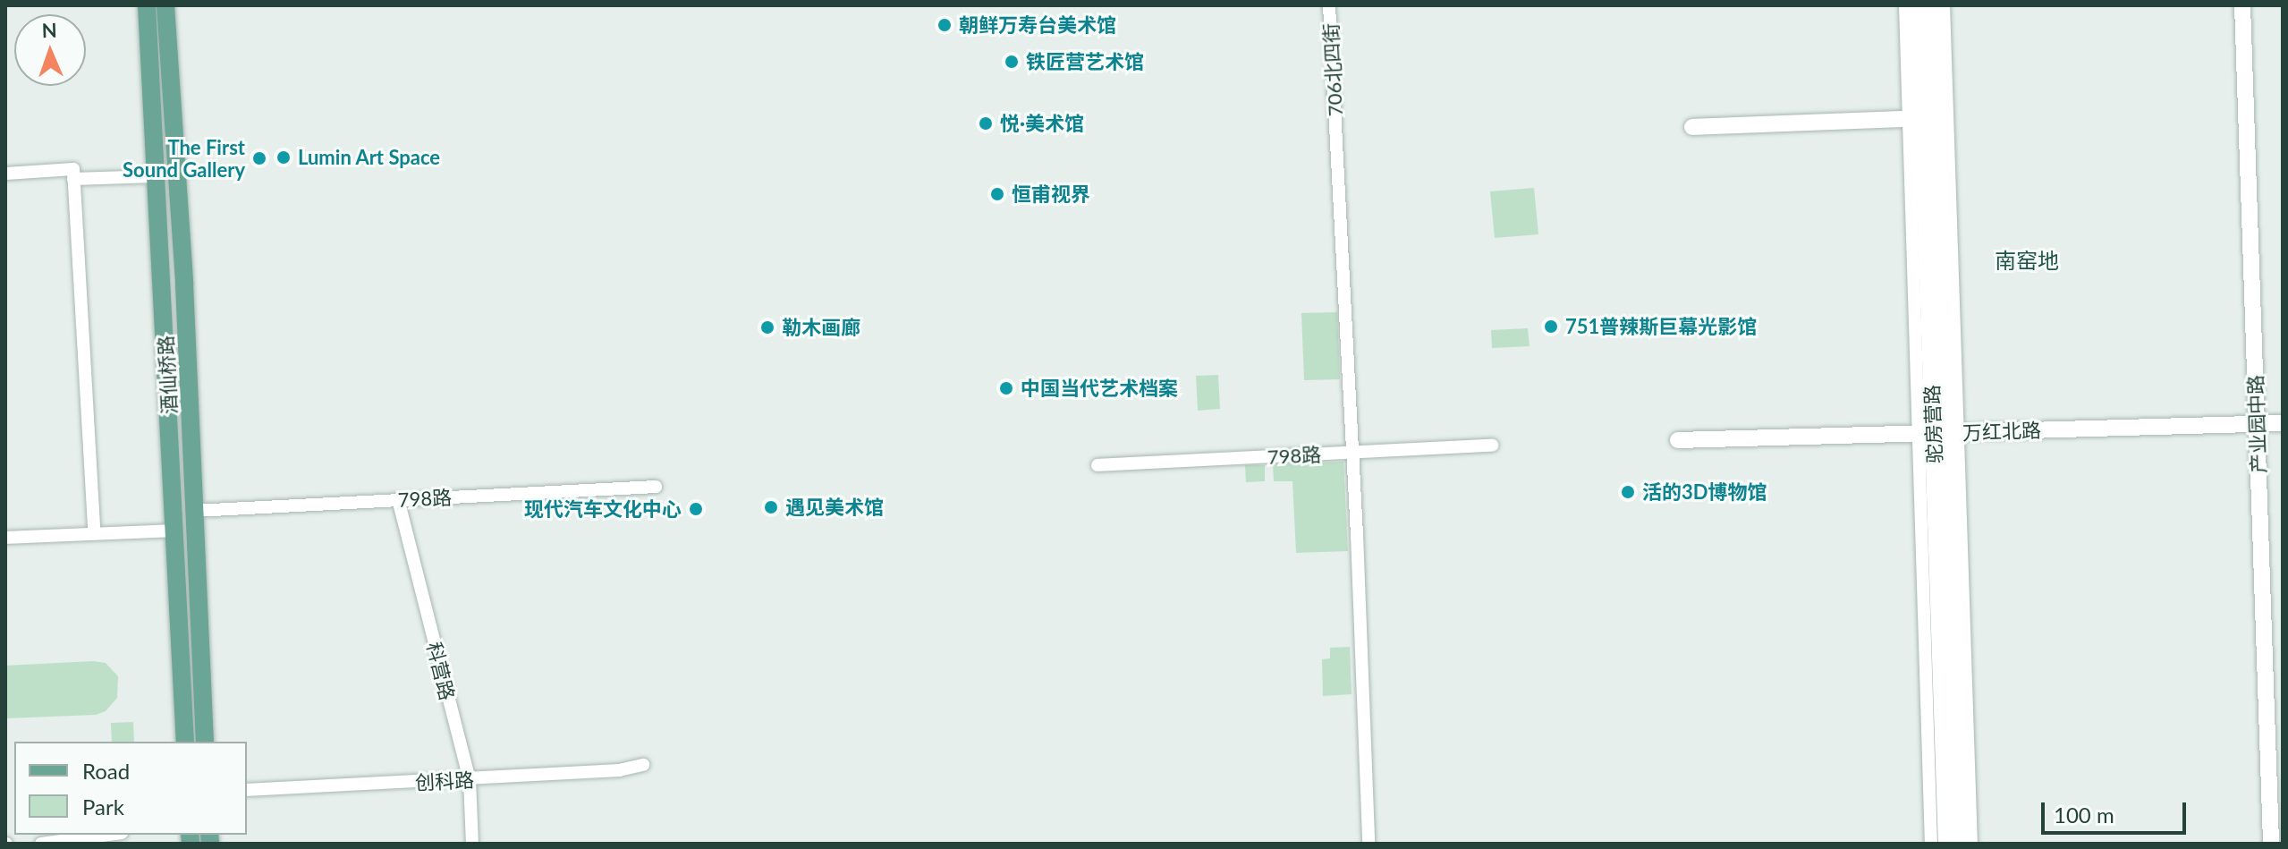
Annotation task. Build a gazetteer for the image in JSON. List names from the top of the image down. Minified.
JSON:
{"streets":{"main road":["酒仙桥路","驼房营路","产业园中路","万红北路"],"street":["706北四街","798路","科营路","创科路"]},"crossings":[["706北四街","798路"],["酒仙桥路","798路"],["驼房营路","万红北路"],["产业园中路","万红北路"],["798路","科营路"],["科营路","创科路"]],"districts":["南窑地"],"places":["朝鲜万寿台美术馆","铁匠营艺术馆","悦·美术馆","Lumin Art Space","The First Sound Gallery","恒甫视界","751普辣斯巨幕光影馆","勒木画廊","中国当代艺术档案","活的3D博物馆","遇见美术馆","现代汽车文化中心"],"legend":["Road","Park"],"scale_bar":"100 m","north":"top"}
